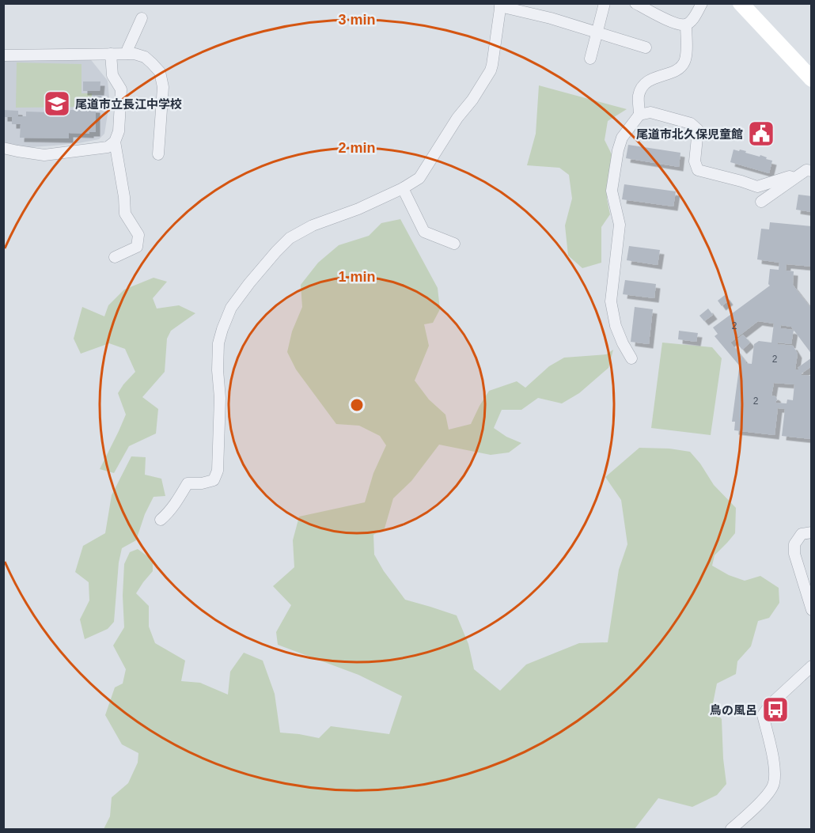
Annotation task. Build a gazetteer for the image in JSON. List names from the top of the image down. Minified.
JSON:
{"places":{"school or university":["尾道市立長江中学校"],"public building":["尾道市北久保児童館"],"bus stop":["鳥の風呂"]},"house_numbers":["2","2","2"],"rings":["3 min","2 min","1 min"]}
